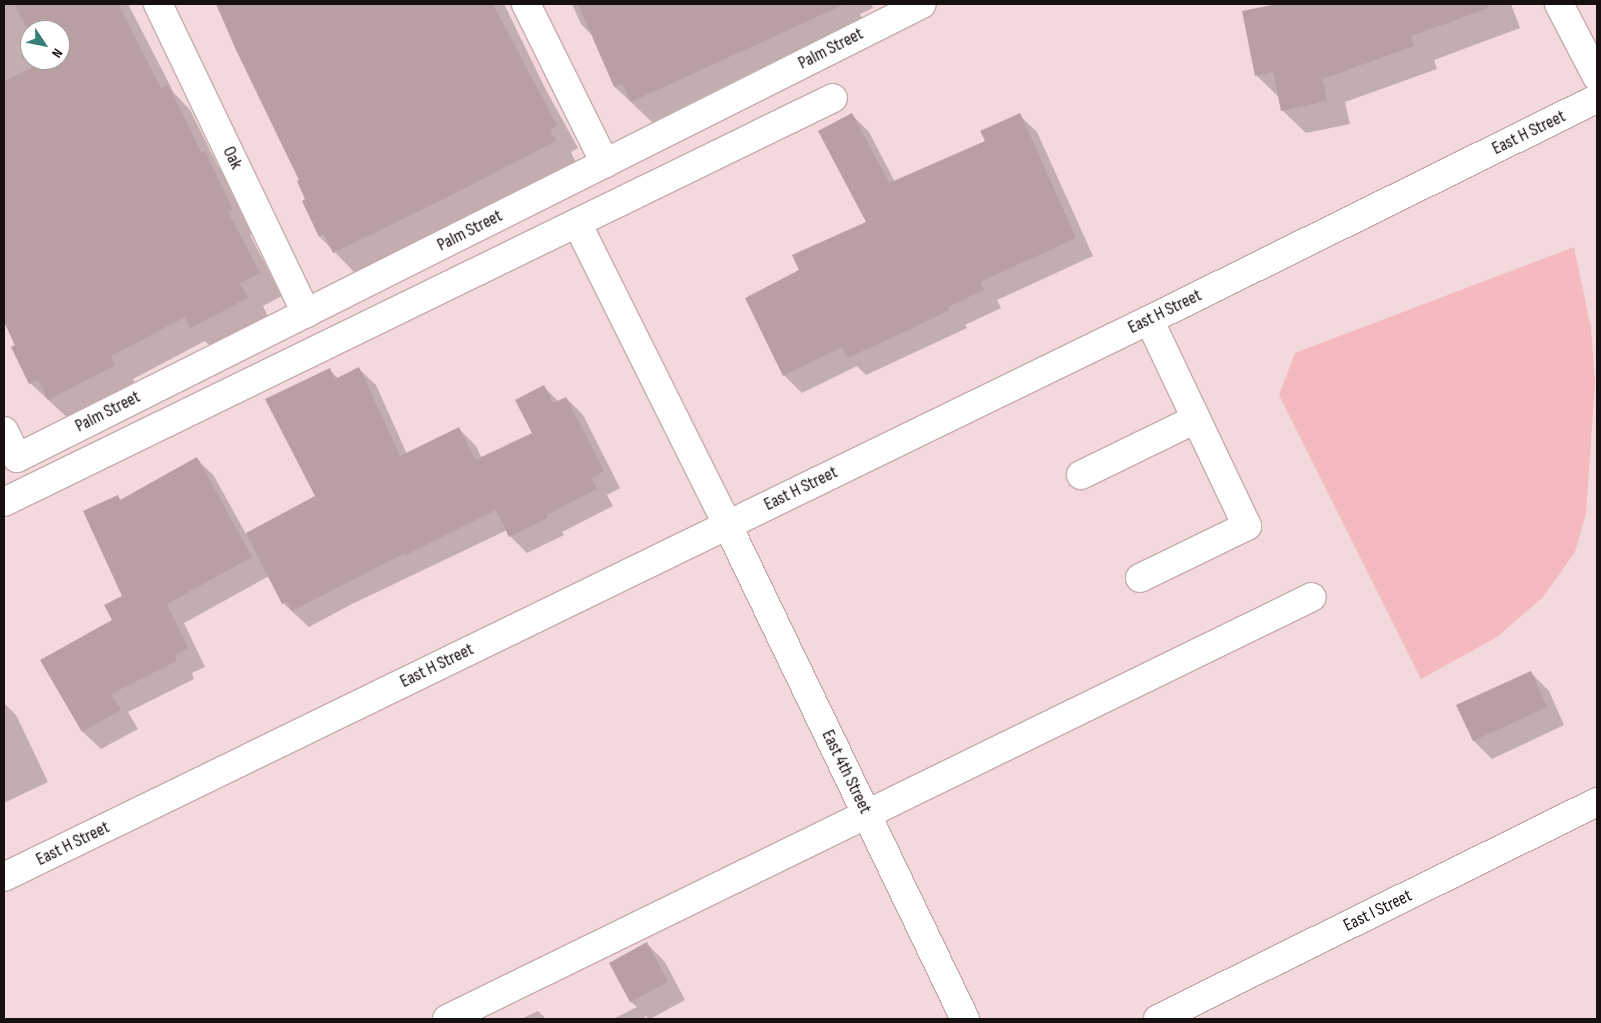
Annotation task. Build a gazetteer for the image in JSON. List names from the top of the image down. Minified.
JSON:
{"streets":{"street":["Palm Street","East H Street","Oak","East 4th Street","East I Street"]},"crossings":[["Palm Street","Oak"],["East H Street","East 4th Street"]],"north":"bottom right"}
